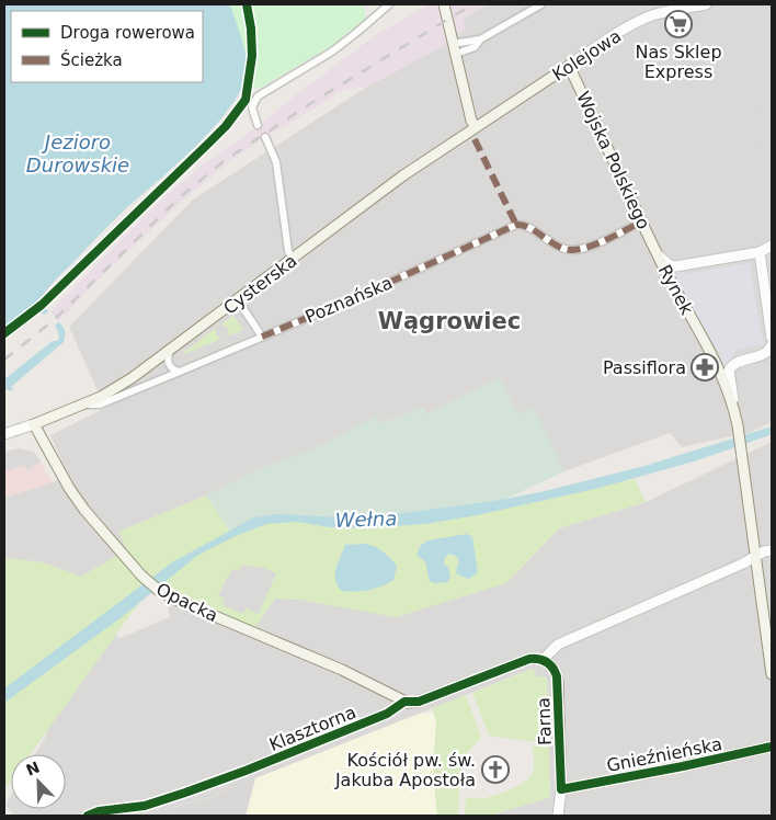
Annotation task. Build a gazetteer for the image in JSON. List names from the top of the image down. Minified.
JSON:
{"streets":{"main road":["Kolejowa","Wojska Polskiego","Cysterska","Rynek","Opacka","Farna","Klasztorna","Gnieźnieńska"],"street":["Poznańska"]},"crossings":[["Kolejowa","Wojska Polskiego"],["Kolejowa","Cysterska"],["Wojska Polskiego","Rynek"],["Wojska Polskiego","Poznańska"],["Cysterska","Poznańska"],["Cysterska","Opacka"],["Opacka","Klasztorna"],["Farna","Klasztorna"],["Farna","Gnieźnieńska"]],"districts":["Wągrowiec"],"water":["Jezioro Durowskie","Wełna"],"places":{"supermarket":["Nas Sklep Express"],"pharmacy":["Passiflora"],"church":["Kościół pw. św. Jakuba Apostoła"]},"legend":["Droga rowerowa","Ścieżka"],"north":"top left"}
